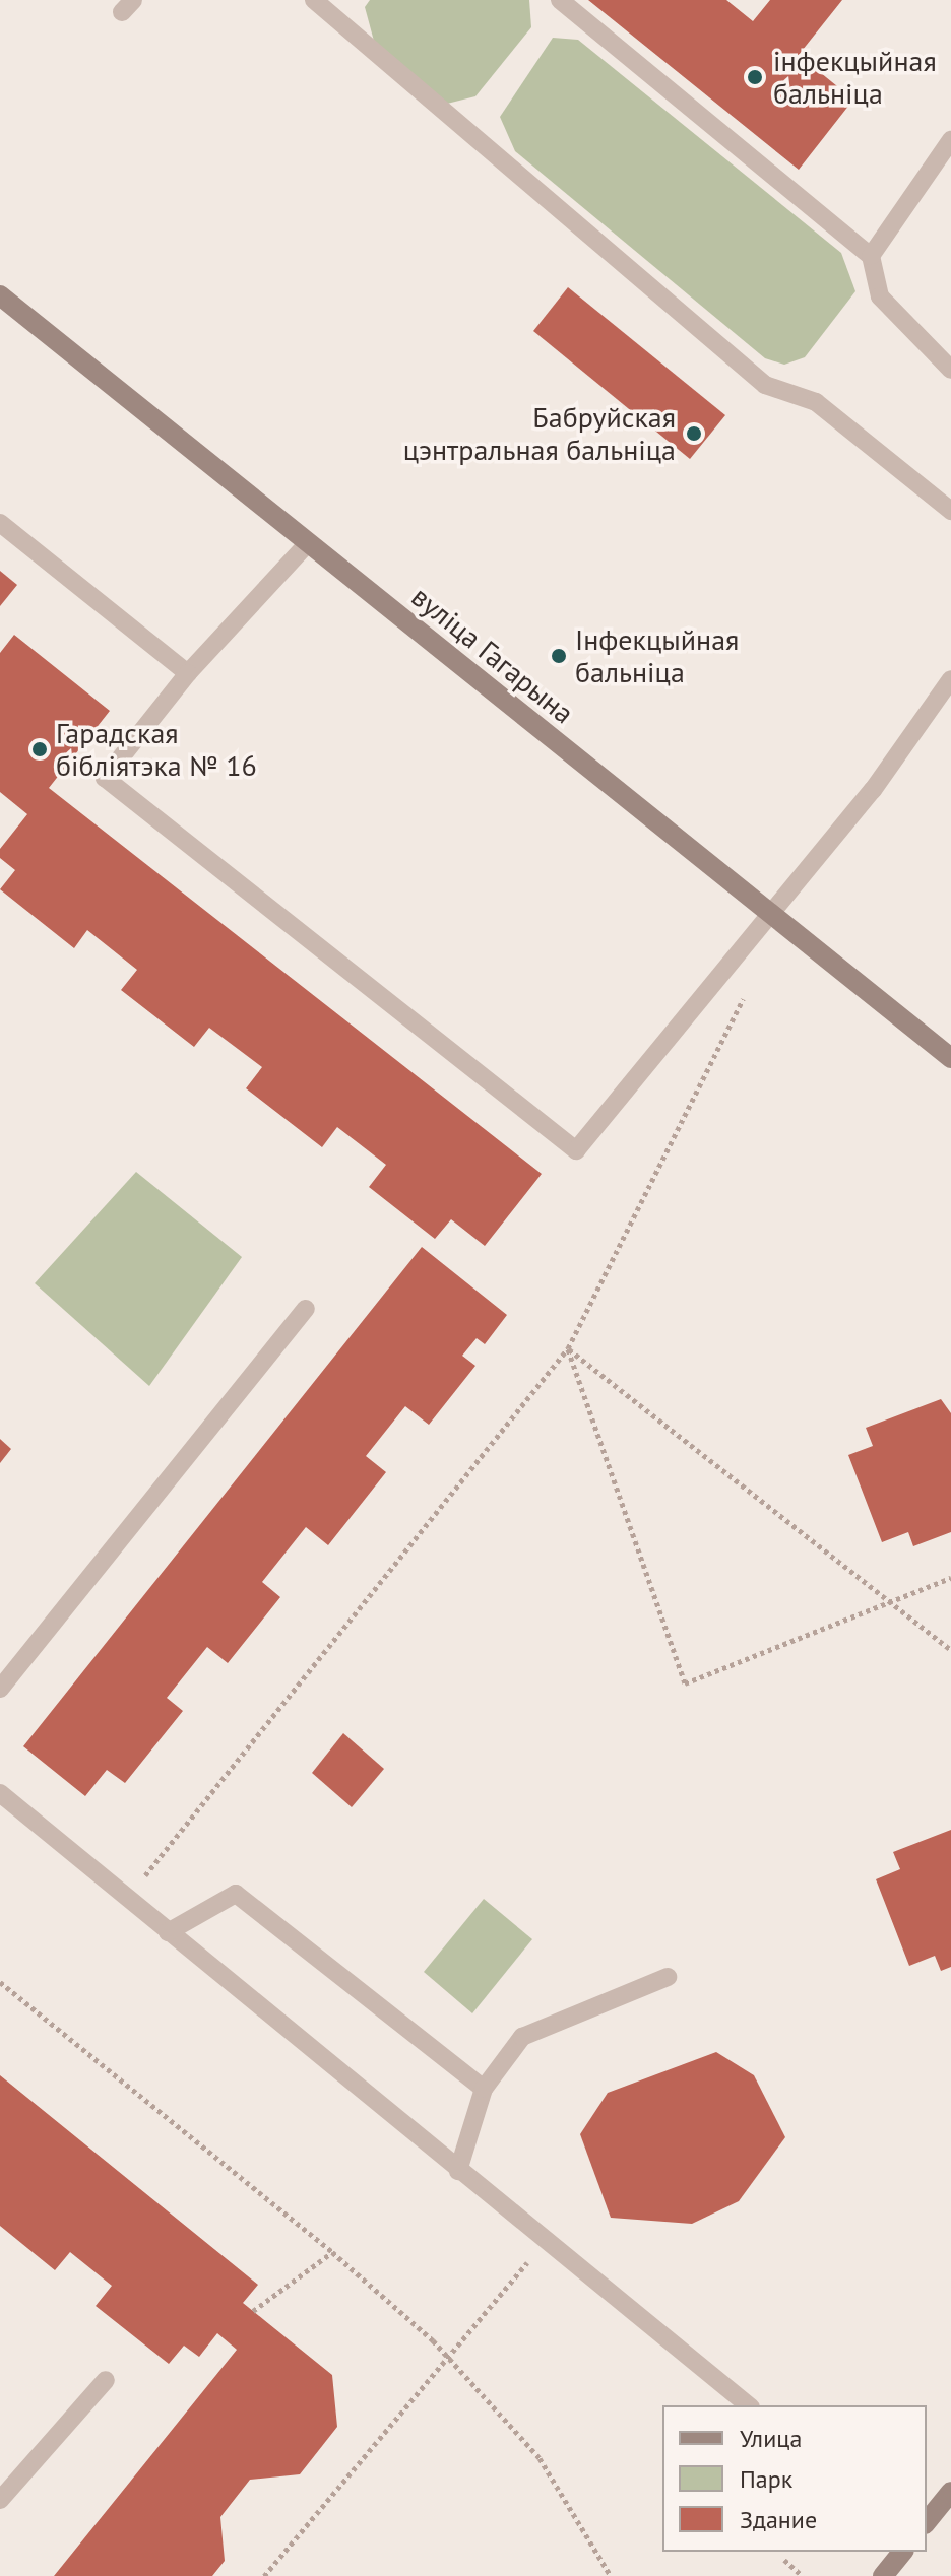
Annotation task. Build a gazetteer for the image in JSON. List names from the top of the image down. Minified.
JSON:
{"streets":{"main road":["вуліца Гагарына"]},"places":["інфекцыйная бальніца","Бабруйская цэнтральная бальніца","Інфекцыйная бальніца","Гарадская бібліятэка № 16"],"legend":["Улица","Парк","Здание"]}
